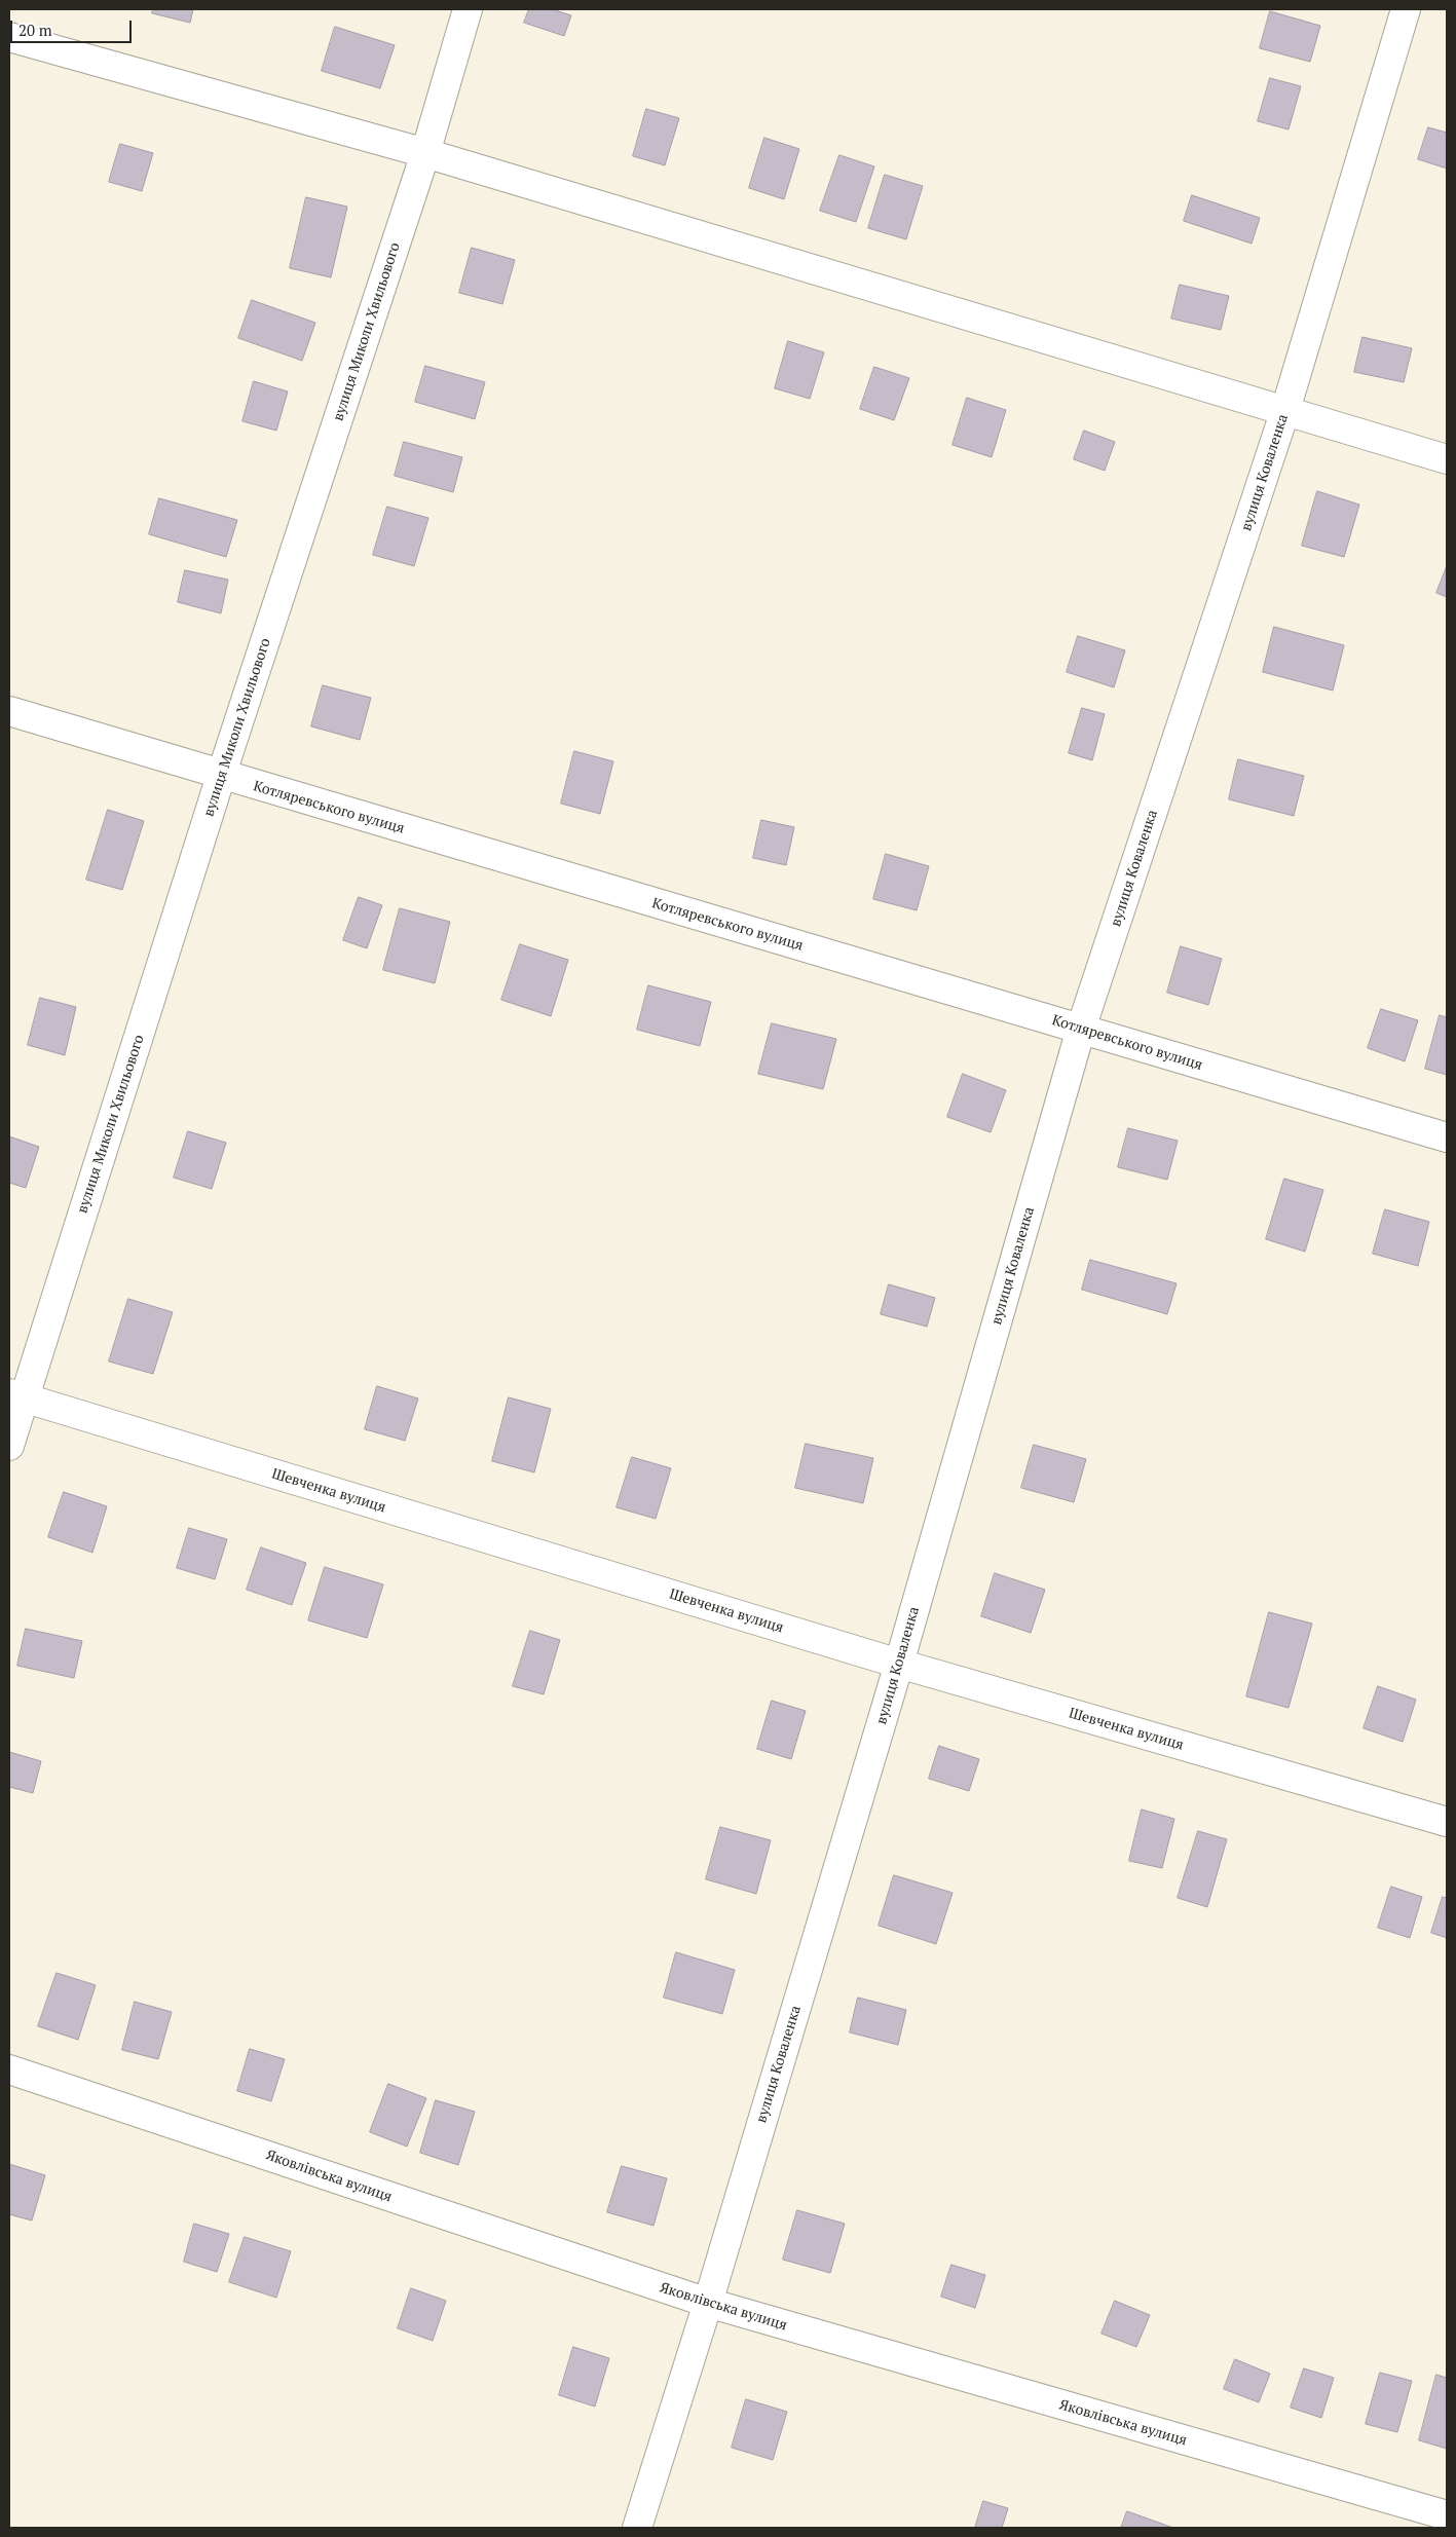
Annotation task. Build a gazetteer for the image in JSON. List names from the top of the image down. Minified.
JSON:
{"streets":{"street":["вулиця Миколи Хвильового","вулиця Коваленка","Котляревського вулиця","Шевченка вулиця","Яковлівська вулиця"]},"crossings":[["вулиця Миколи Хвильового","Котляревського вулиця"],["вулиця Миколи Хвильового","Шевченка вулиця"],["вулиця Коваленка","Котляревського вулиця"],["вулиця Коваленка","Шевченка вулиця"],["вулиця Коваленка","Яковлівська вулиця"]],"scale_bar":"20 m"}
